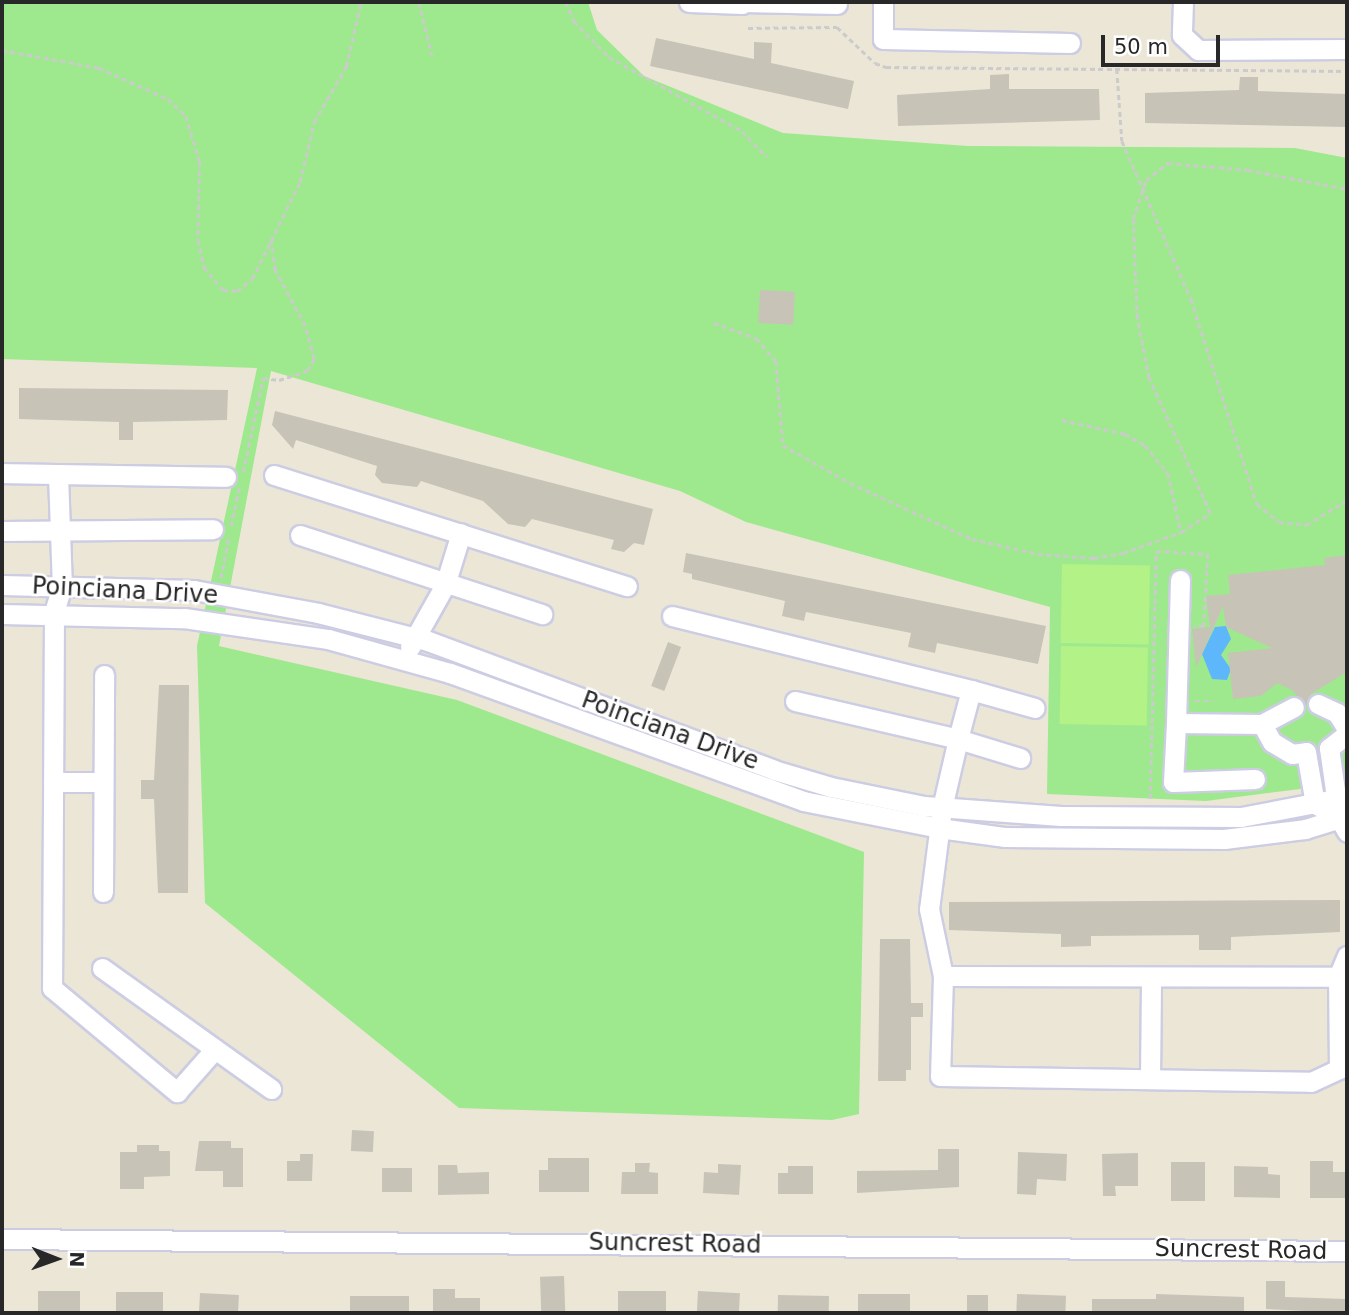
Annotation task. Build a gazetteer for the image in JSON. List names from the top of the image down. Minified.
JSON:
{"streets":{"street":["Poinciana Drive","Suncrest Road"]},"scale_bar":"50 m","north":"right"}
